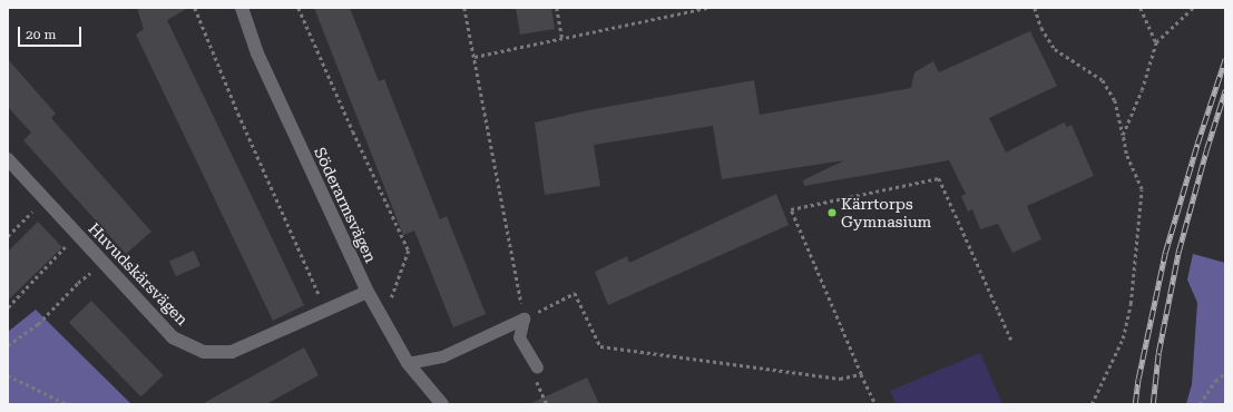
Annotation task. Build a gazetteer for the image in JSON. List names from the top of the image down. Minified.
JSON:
{"streets":{"street":["Söderarmsvägen","Huvudskärsvägen"]},"crossings":[["Söderarmsvägen","Huvudskärsvägen"]],"places":["Kärrtorps Gymnasium"],"scale_bar":"20 m"}
